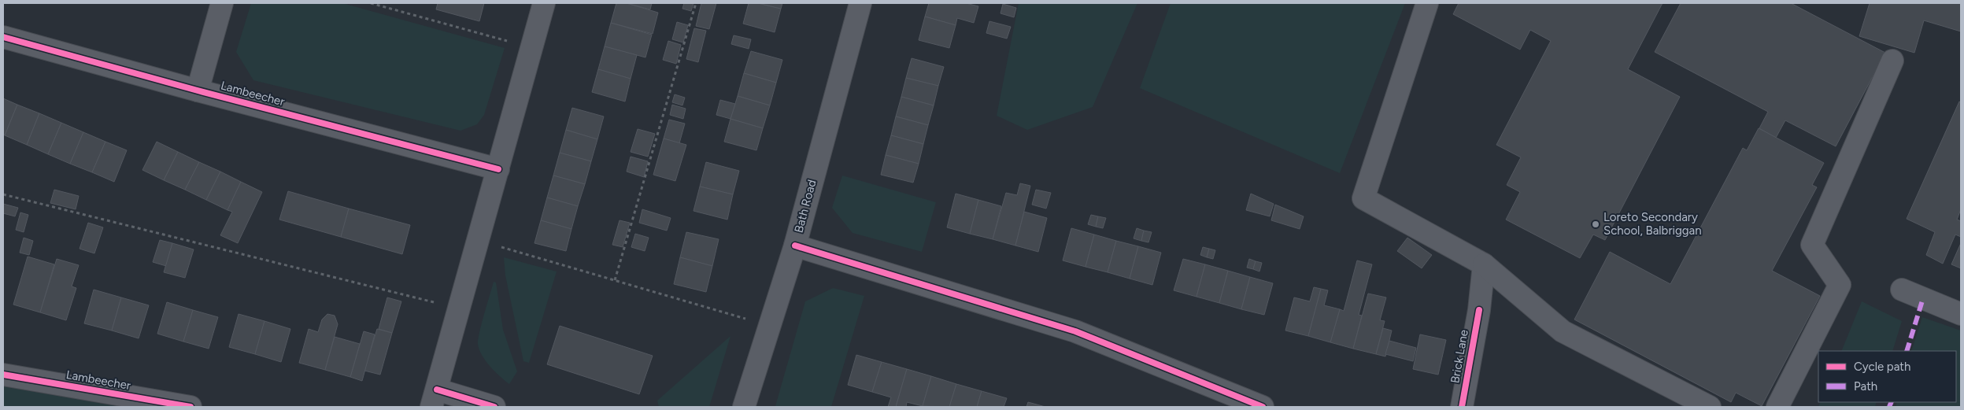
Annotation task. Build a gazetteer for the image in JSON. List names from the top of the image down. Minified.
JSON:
{"streets":{"street":["Lambeecher","Bath Road","Brick Lane"]},"places":["Loreto Secondary School, Balbriggan"],"legend":["Cycle path","Path"]}
